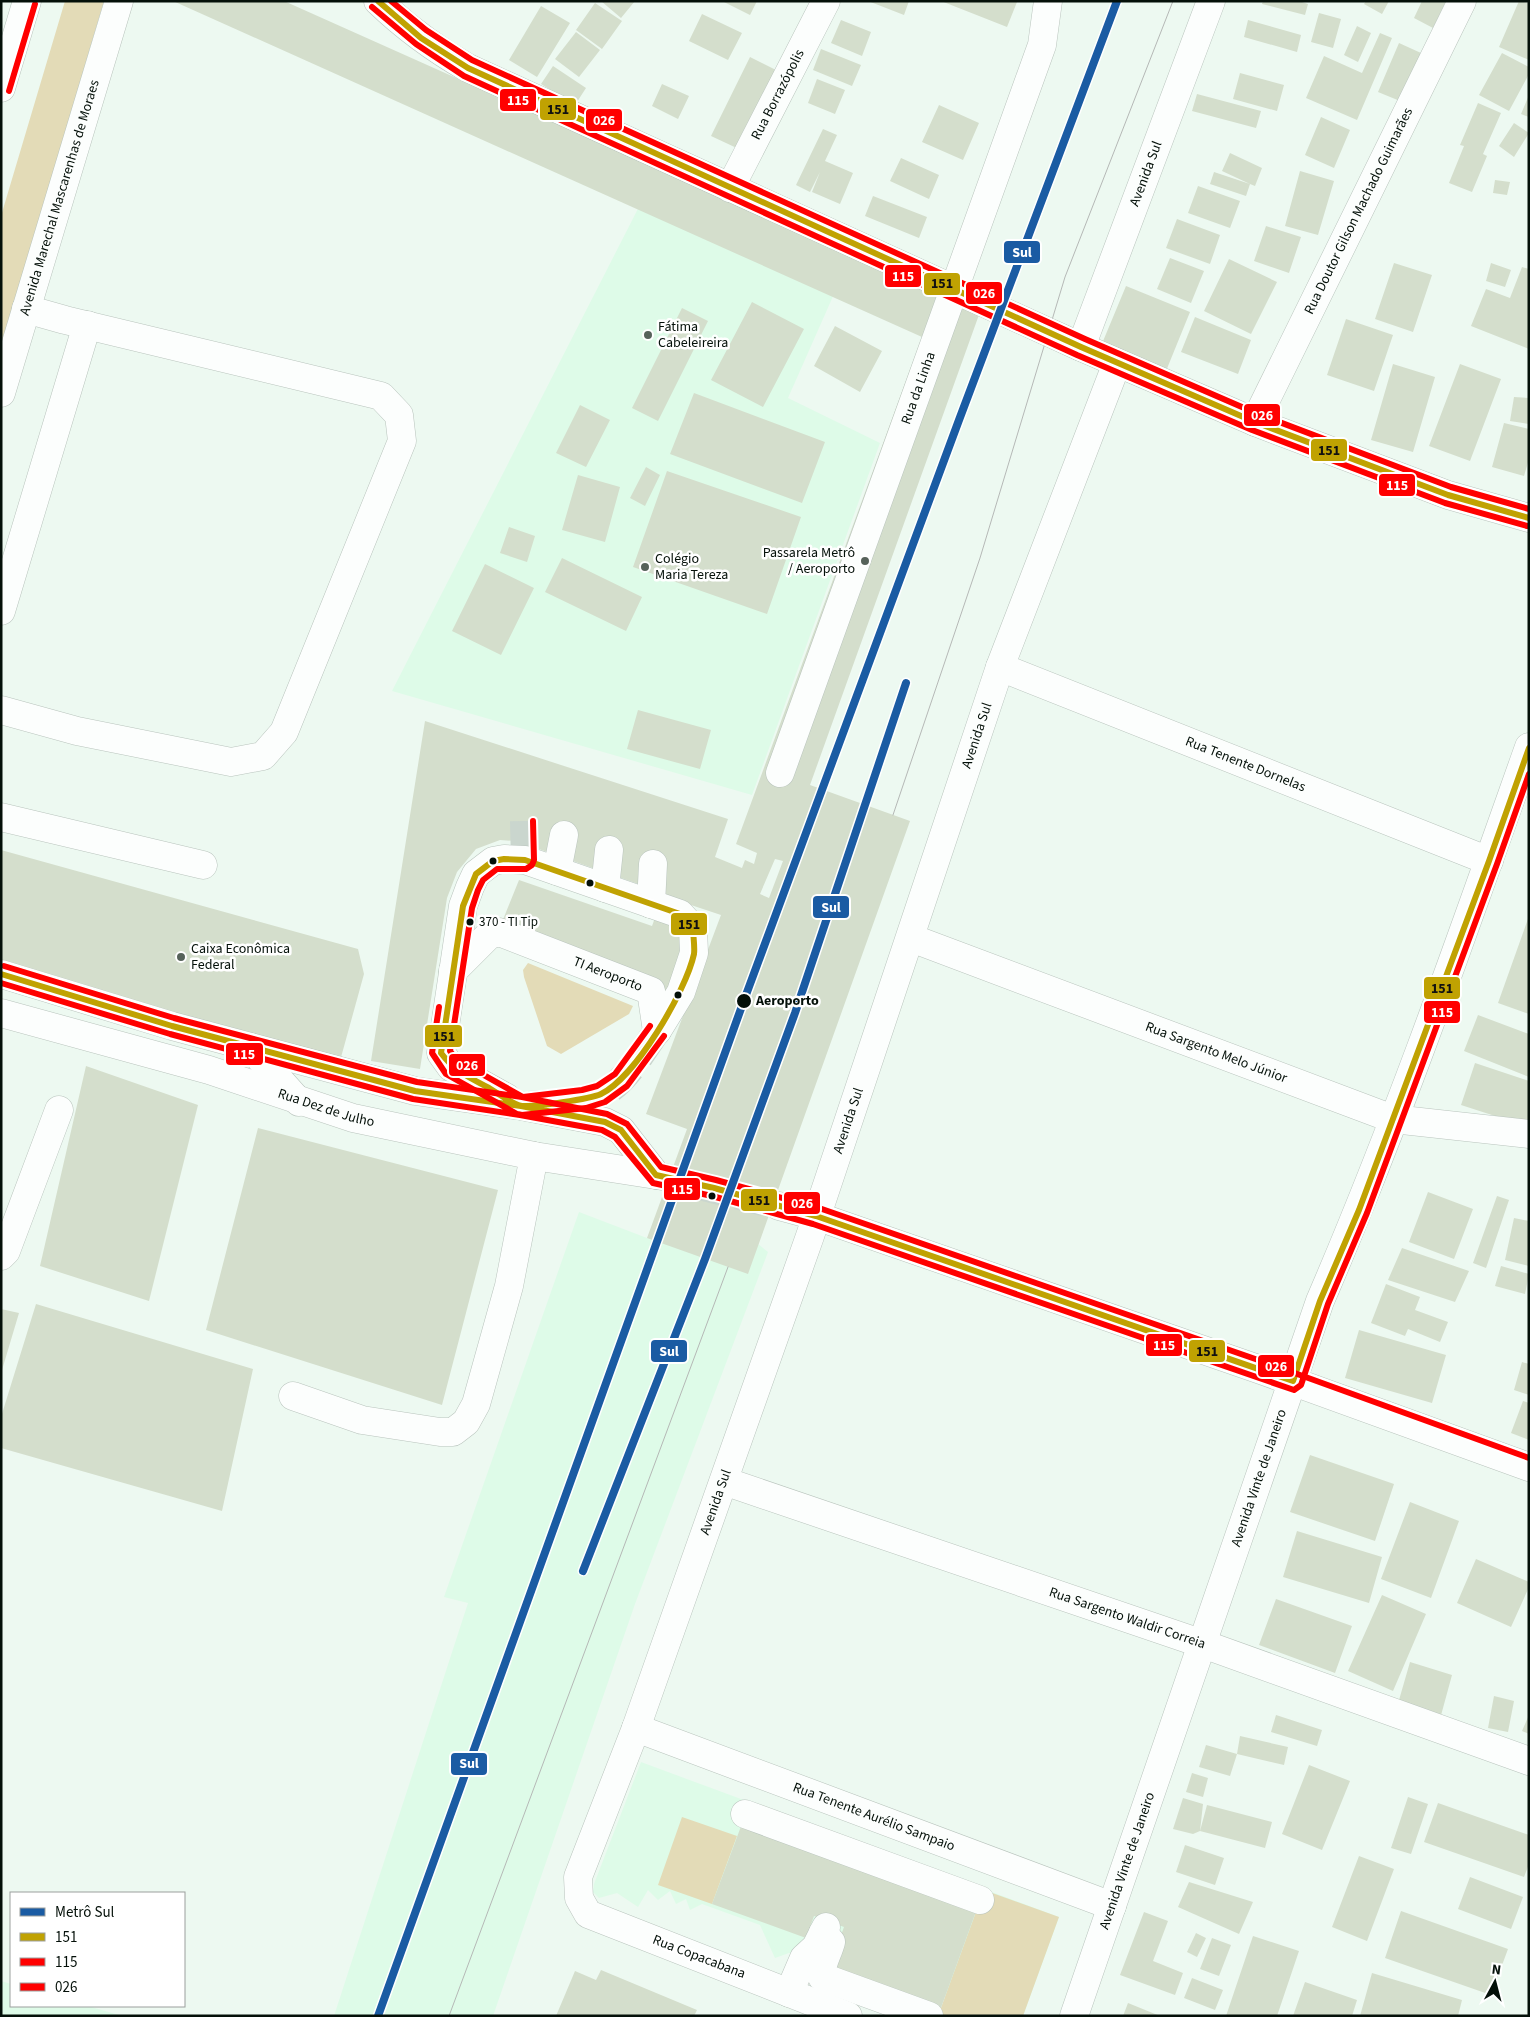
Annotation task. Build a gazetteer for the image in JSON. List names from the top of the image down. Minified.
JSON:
{"streets":{"main road":["Rua Borrazópolis","Avenida Sul","Avenida Marechal Mascarenhas de Moraes","Rua Doutor Gilson Machado Guimarães","Rua da Linha","Rua Tenente Dornelas","TI Aeroporto","Rua Sargento Melo Júnior","Rua Dez de Julho","Avenida Vinte de Janeiro","Rua Sargento Waldir Correia","Rua Tenente Aurélio Sampaio","Rua Copacabana"]},"crossings":[["Avenida Sul","Rua Tenente Dornelas"],["Avenida Sul","Rua Sargento Melo Júnior"],["Avenida Sul","Rua Sargento Waldir Correia"],["Avenida Sul","Rua Tenente Aurélio Sampaio"],["Avenida Sul","Rua Copacabana"],["Rua Tenente Dornelas","Avenida Vinte de Janeiro"],["TI Aeroporto","Rua Dez de Julho"],["Rua Sargento Melo Júnior","Avenida Vinte de Janeiro"],["Avenida Vinte de Janeiro","Rua Sargento Waldir Correia"],["Avenida Vinte de Janeiro","Rua Tenente Aurélio Sampaio"]],"places":["Fátima Cabeleireira","Passarela Metrô / Aeroporto","Colégio Maria Tereza","370 - TI Tip","Caixa Econômica Federal","Aeroporto"],"lines":["metro line Sul","transit line 151","transit line 026","transit line 115"],"legend":["Metrô Sul","151","115","026"],"north":"top"}
